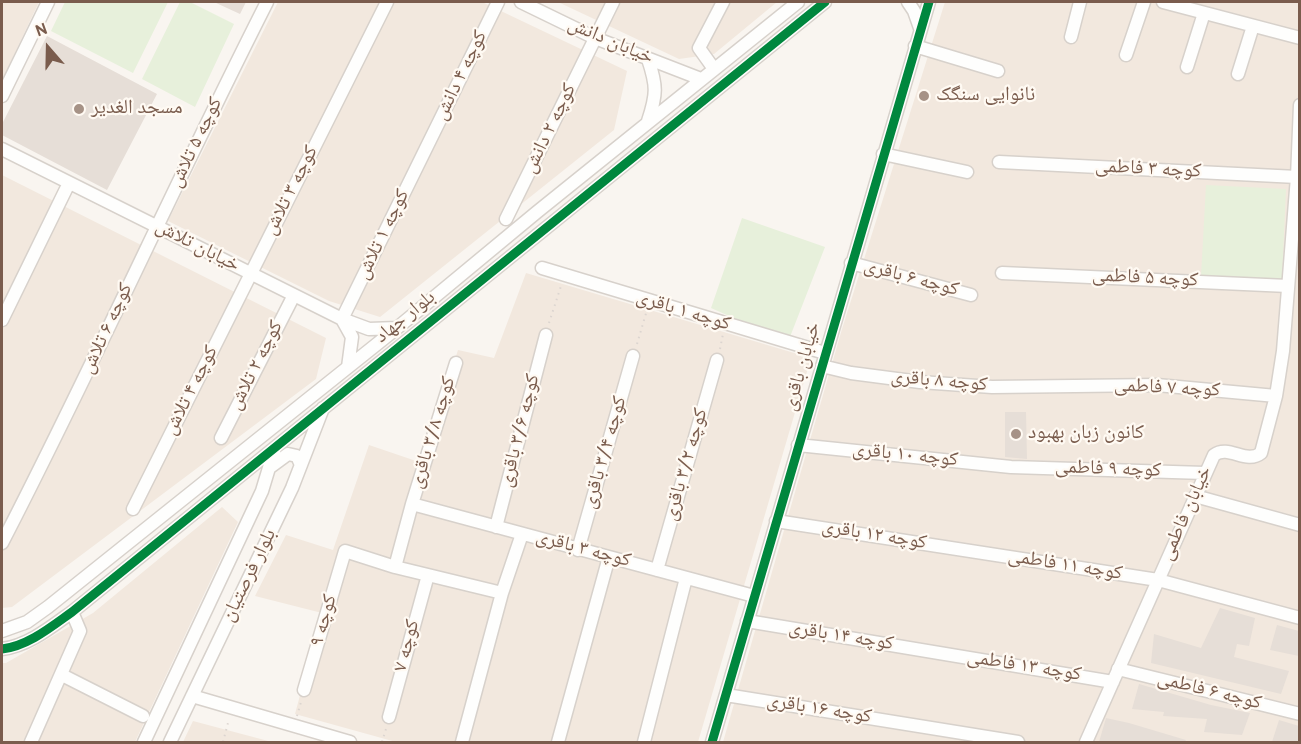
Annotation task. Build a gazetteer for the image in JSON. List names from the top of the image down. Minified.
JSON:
{"streets":{"street":["خیابان دانش","کوچه ۴ دانش","کوچه ۲ دانش","کوچه ۵ تلاش","کوچه ۳ فاطمی","کوچه ۳ تلاش","کوچه ۱ تلاش","خیابان تلاش","کوچه ۶ باقری","کوچه ۵ فاطمی","کوچه ۱ باقری","بلوار جهاد","کوچه ۶ تلاش","کوچه ۲ تلاش","خیابان باقری","کوچه ۸ باقری","کوچه ۷ فاطمی","کوچه ۴ تلاش","کوچه ۳/۶ باقری","کوچه ۳/۸ باقری","کوچه ۳/۴ باقری","کوچه ۱۰ باقری","کوچه ۳/۲ باقری","کوچه ۹ فاطمی","خیابان فاطمی","کوچه ۱۲ باقری","کوچه ۳ باقری","کوچه ۱۱ فاطمی","بلوار فرصتیان","کوچه ۹","کوچه ۱۴ باقری","کوچه ۷","کوچه ۱۳ فاطمی","کوچه ۶ فاطمی","کوچه ۱۶ باقری"]},"crossings":[["خیابان دانش","کوچه ۲ دانش"],["خیابان دانش","بلوار جهاد"],["کوچه ۴ دانش","کوچه ۱ تلاش"],["کوچه ۵ تلاش","خیابان تلاش"],["کوچه ۵ تلاش","کوچه ۶ تلاش"],["کوچه ۳ فاطمی","خیابان فاطمی"],["کوچه ۳ تلاش","خیابان تلاش"],["کوچه ۳ تلاش","کوچه ۴ تلاش"],["کوچه ۱ تلاش","خیابان تلاش"],["خیابان تلاش","بلوار جهاد"],["خیابان تلاش","کوچه ۶ تلاش"],["خیابان تلاش","کوچه ۲ تلاش"],["خیابان تلاش","کوچه ۴ تلاش"],["کوچه ۶ باقری","خیابان باقری"],["کوچه ۵ فاطمی","خیابان فاطمی"],["کوچه ۱ باقری","خیابان باقری"],["بلوار جهاد","بلوار فرصتیان"],["خیابان باقری","کوچه ۸ باقری"],["خیابان باقری","کوچه ۱۰ باقری"],["خیابان باقری","کوچه ۱۲ باقری"],["خیابان باقری","کوچه ۳ باقری"],["خیابان باقری","کوچه ۱۴ باقری"],["خیابان باقری","کوچه ۱۶ باقری"],["کوچه ۸ باقری","کوچه ۷ فاطمی"],["کوچه ۷ فاطمی","خیابان فاطمی"],["کوچه ۳/۶ باقری","کوچه ۳ باقری"],["کوچه ۳/۸ باقری","کوچه ۳ باقری"],["کوچه ۳/۸ باقری","کوچه ۹"],["کوچه ۳/۴ باقری","کوچه ۳ باقری"],["کوچه ۱۰ باقری","کوچه ۹ فاطمی"],["کوچه ۳/۲ باقری","کوچه ۳ باقری"],["کوچه ۹ فاطمی","خیابان فاطمی"],["خیابان فاطمی","کوچه ۱۱ فاطمی"],["خیابان فاطمی","کوچه ۱۳ فاطمی"],["خیابان فاطمی","کوچه ۶ فاطمی"],["کوچه ۱۲ باقری","کوچه ۱۱ فاطمی"],["کوچه ۱۴ باقری","کوچه ۱۳ فاطمی"]],"places":["نانوایی سنگک","مسجد الغدیر","کانون زبان بهبود"],"north":"top"}
